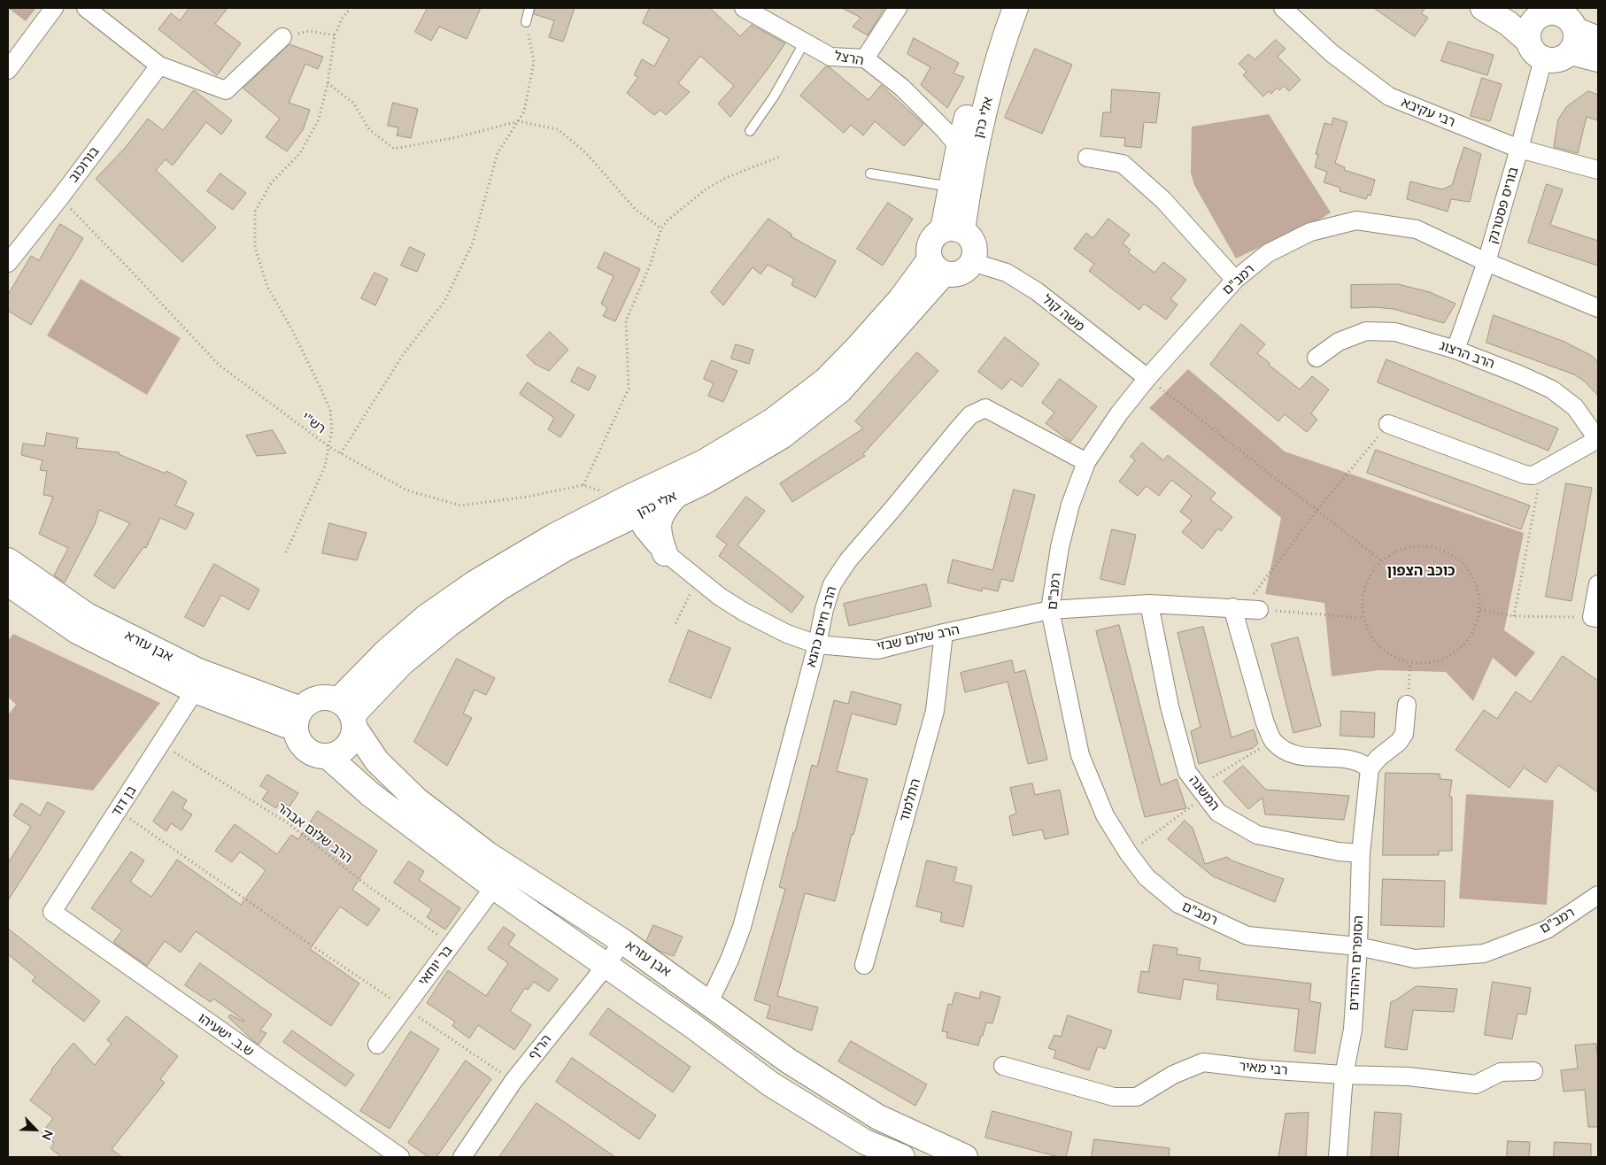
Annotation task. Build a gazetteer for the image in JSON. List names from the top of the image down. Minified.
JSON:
{"streets":{"street":["הרצל","רבי עקיבא","אלי כהן","בורוכוב","בוריס פסטרנק","רמב\"ם","משה קול","הרב הרצוג","הרב חיים כהנא","הרב שלום שבזי","אבן עזרא","המשנה","התלמוד","בן דוד","הסופרים היהודים","בר יוחאי","ש.ב. ישעיהו","הריף","רבי מאיר"],"path":["רש\"י","הרב שלום אבהר"]},"crossings":[["הרצל","אלי כהן"],["רבי עקיבא","בוריס פסטרנק"],["אלי כהן","משה קול"],["אלי כהן","רש\"י"],["אלי כהן","הרב שלום שבזי"],["אלי כהן","אבן עזרא"],["בורוכוב","רש\"י"],["בוריס פסטרנק","רמב\"ם"],["בוריס פסטרנק","הרב הרצוג"],["רמב\"ם","משה קול"],["רמב\"ם","הרב חיים כהנא"],["רמב\"ם","הרב שלום שבזי"],["רמב\"ם","הסופרים היהודים"],["רש\"י","הרב שלום שבזי"],["הרב חיים כהנא","הרב שלום שבזי"],["הרב חיים כהנא","אבן עזרא"],["הרב שלום שבזי","המשנה"],["הרב שלום שבזי","התלמוד"],["אבן עזרא","בן דוד"],["אבן עזרא","הריף"],["המשנה","הסופרים היהודים"],["בן דוד","הרב שלום אבהר"],["בן דוד","ש.ב. ישעיהו"],["הרב שלום אבהר","בר יוחאי"],["הסופרים היהודים","רבי מאיר"]],"districts":["כוכב הצפון"],"north":"bottom right"}
